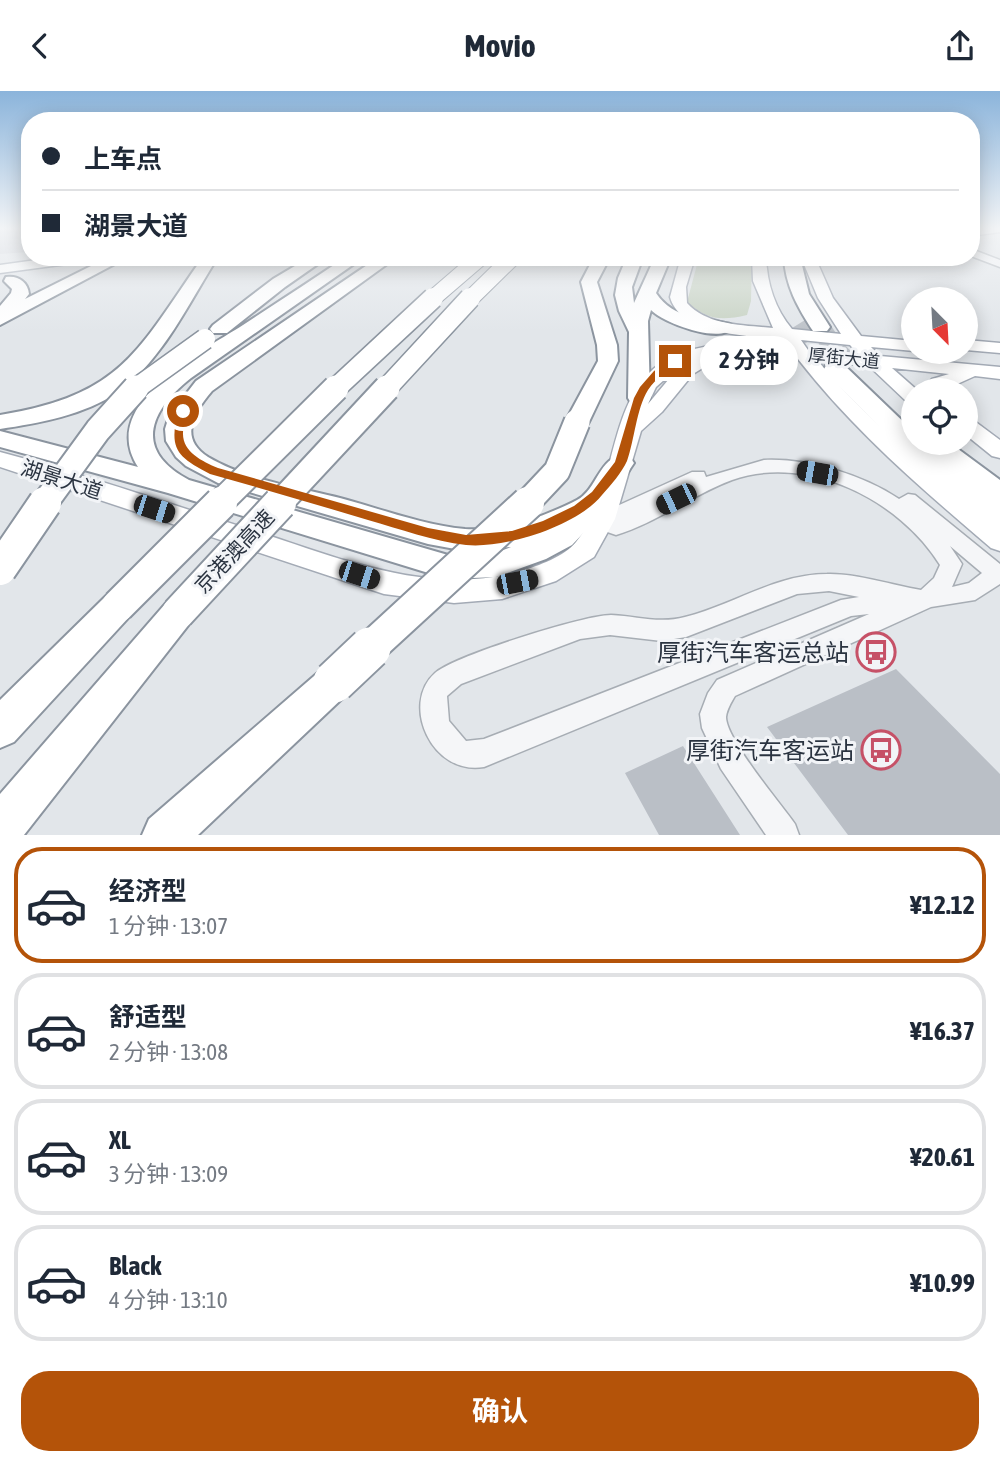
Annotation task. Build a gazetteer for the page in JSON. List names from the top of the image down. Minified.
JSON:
{"streets":{"highway":["京港澳高速"],"main road":["厚街大道","湖景大道"]},"crossings":[["厚街大道","湖景大道"]],"places":{"bus stop":["厚街汽车客运总站","厚街汽车客运站"]},"north":"bottom right","page":{"header":"Movio","banner":["上车点","湖景大道"],"bubble":"2 分钟","list":[{"name":"经济型","note":"1 分钟 · 13:07","value":"¥12.12"},{"name":"舒适型","note":"2 分钟 · 13:08","value":"¥16.37"},{"name":"XL","note":"3 分钟 · 13:09","value":"¥20.61"},{"name":"Black","note":"4 分钟 · 13:10","value":"¥10.99"}],"buttons":"确认"}}
